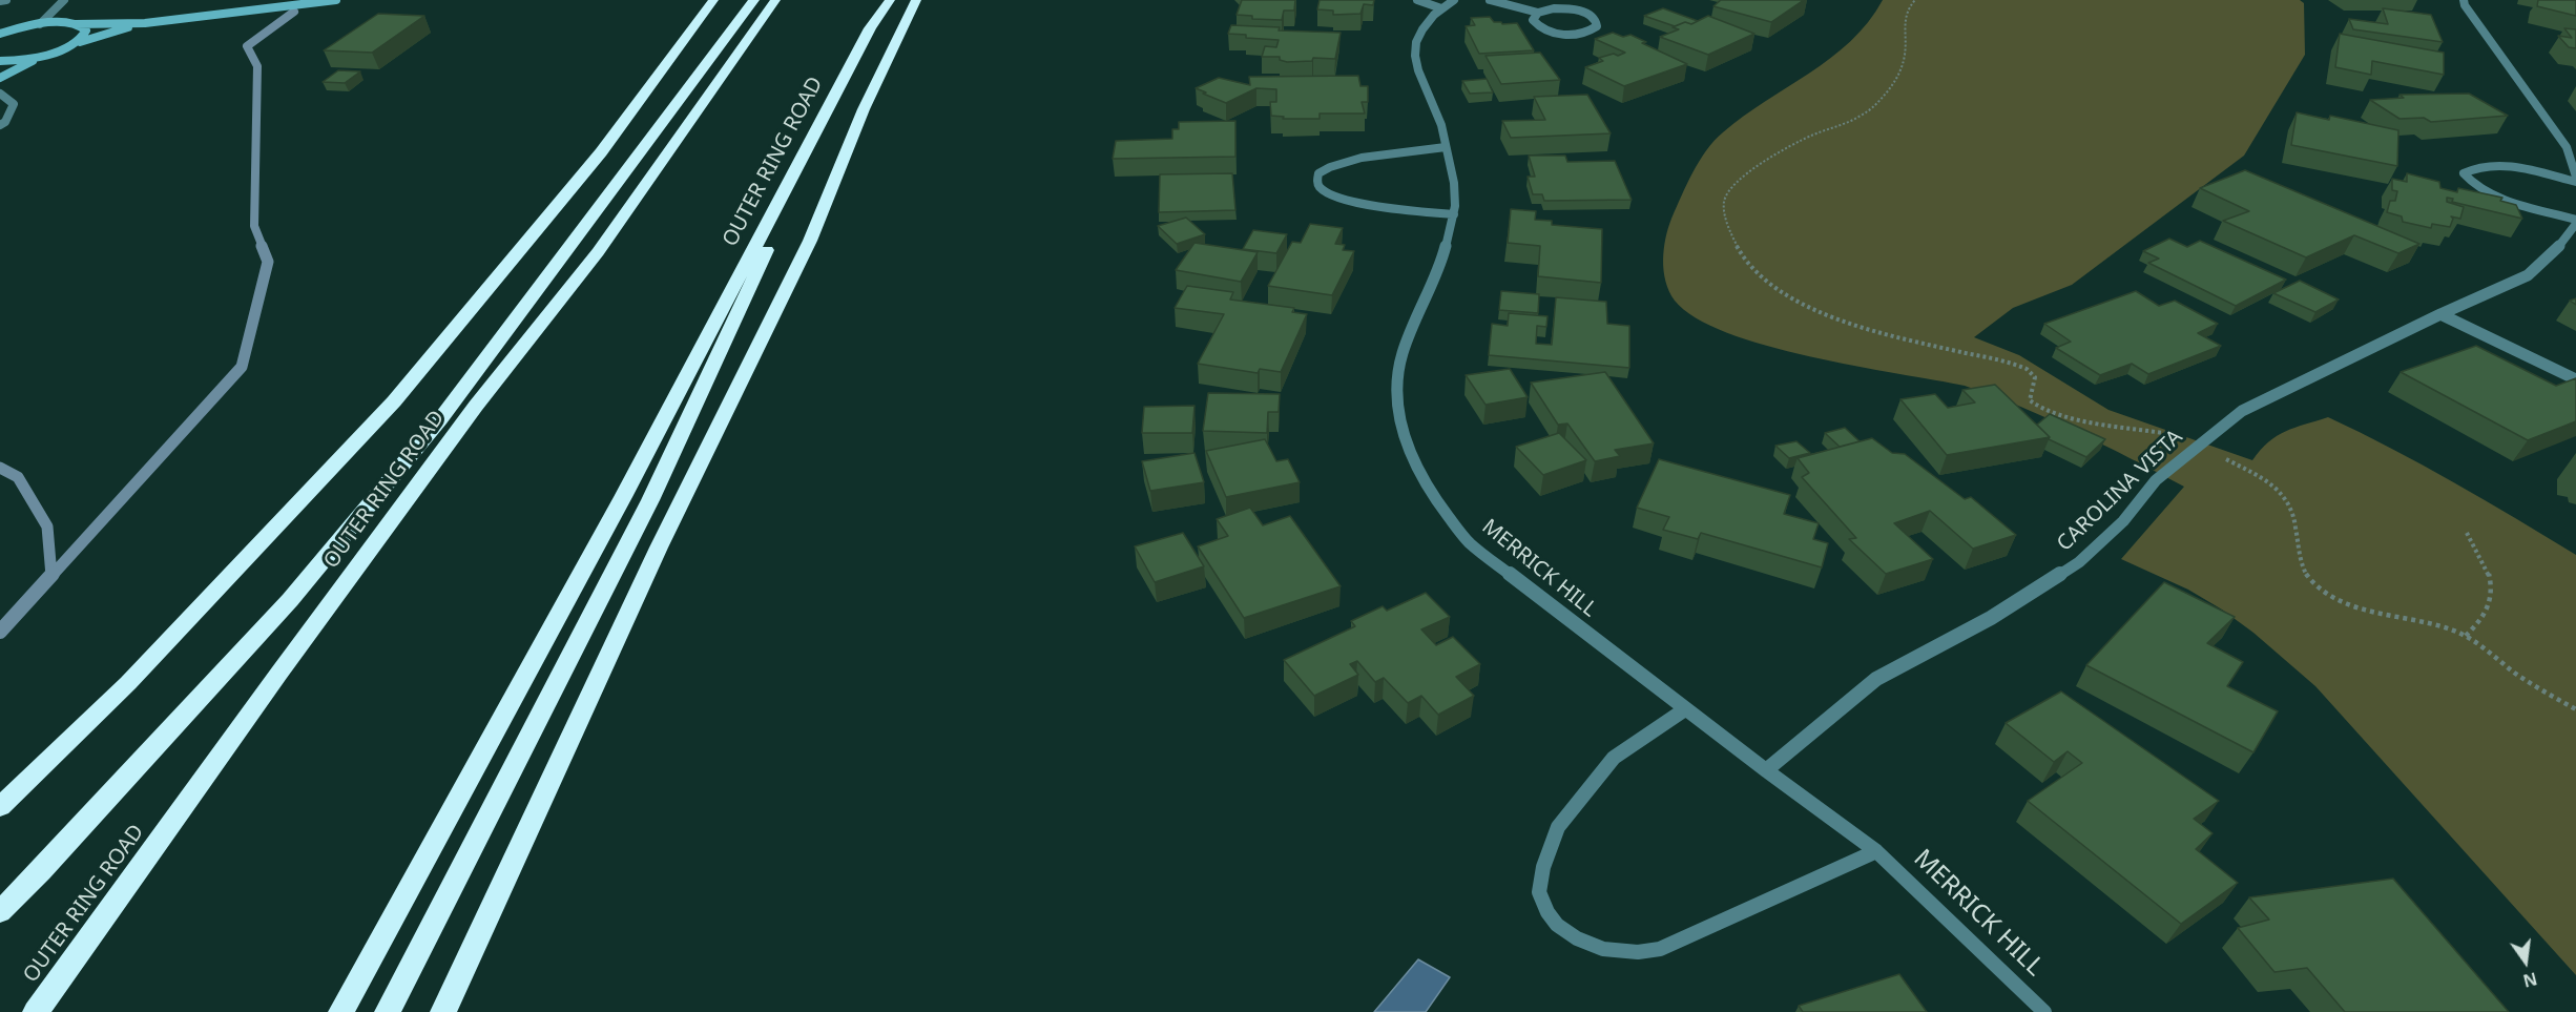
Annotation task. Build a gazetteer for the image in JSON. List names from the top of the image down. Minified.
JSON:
{"streets":{"highway":["OUTER RING ROAD"],"street":["CAROLINA VISTA","MERRICK HILL"]},"crossings":[["CAROLINA VISTA","MERRICK HILL"]],"north":"bottom"}
